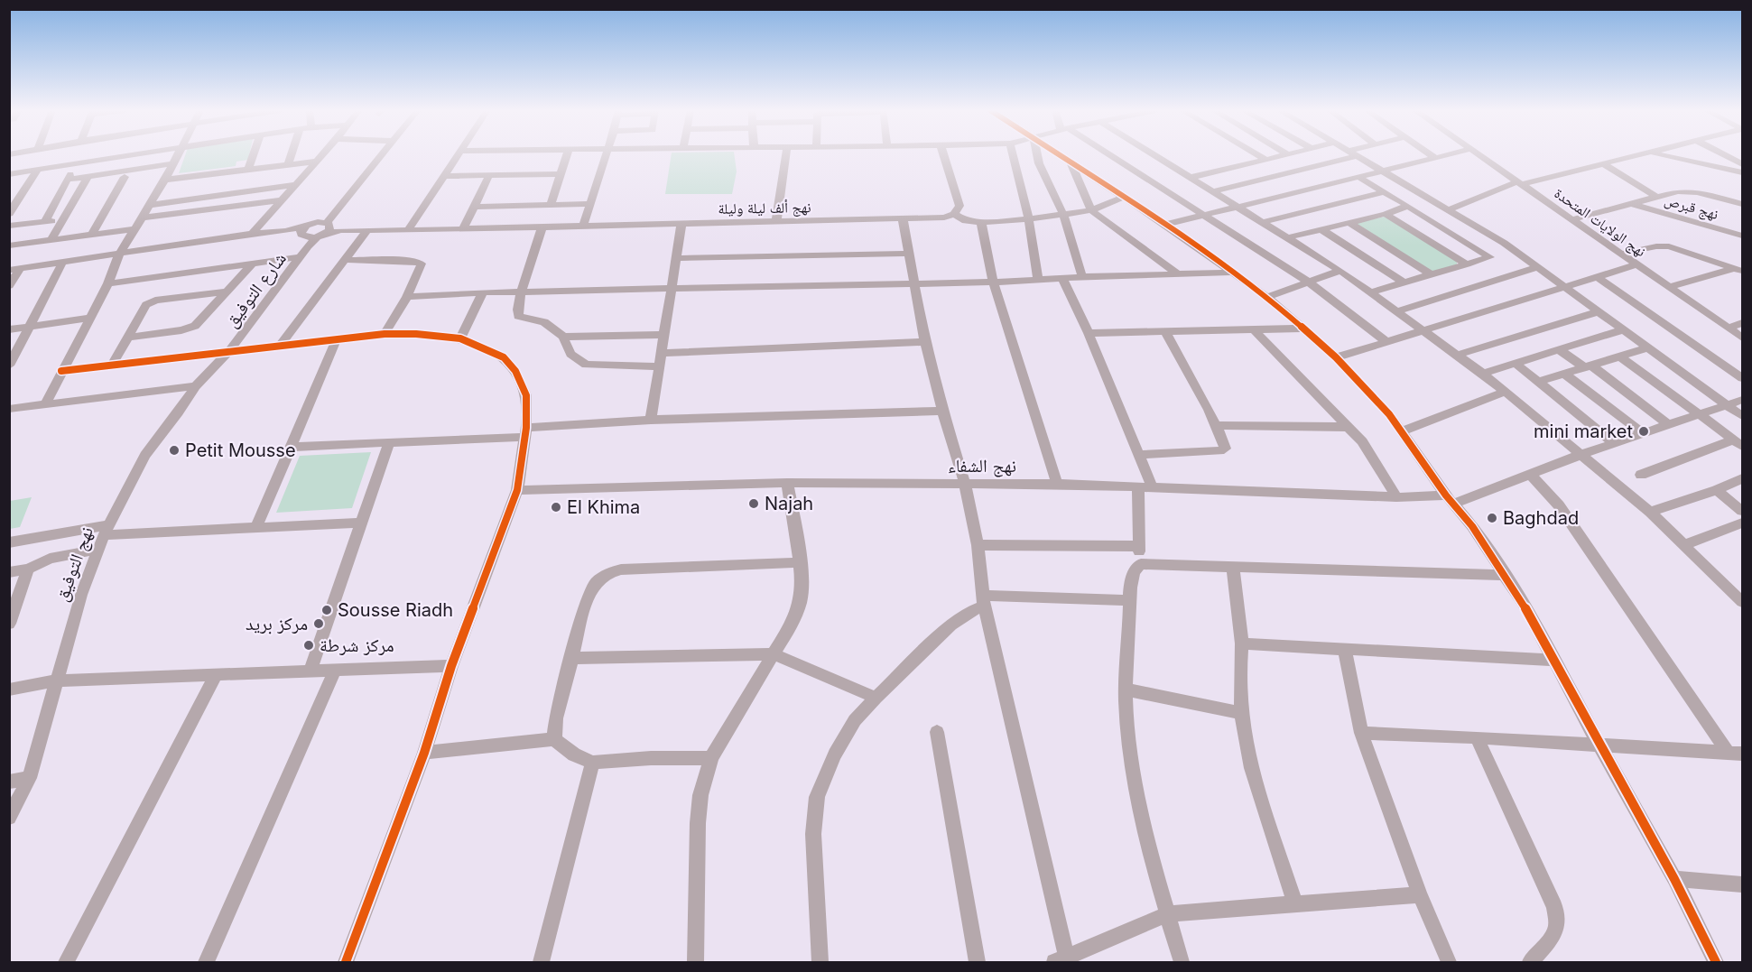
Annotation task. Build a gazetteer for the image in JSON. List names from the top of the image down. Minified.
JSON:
{"streets":{"street":["نهج قبرص","نهج ألف ليلة وليلة","نهج الولايات المتحدة","شارع التوفيق","نهج الشفاء","نهج التوفيق"]},"crossings":[["نهج ألف ليلة وليلة","شارع التوفيق"],["شارع التوفيق","نهج التوفيق"]],"places":["mini market","Petit Mousse","Najah","El Khima","Baghdad","Sousse Riadh","مركز بريد","مركز شرطة"]}
